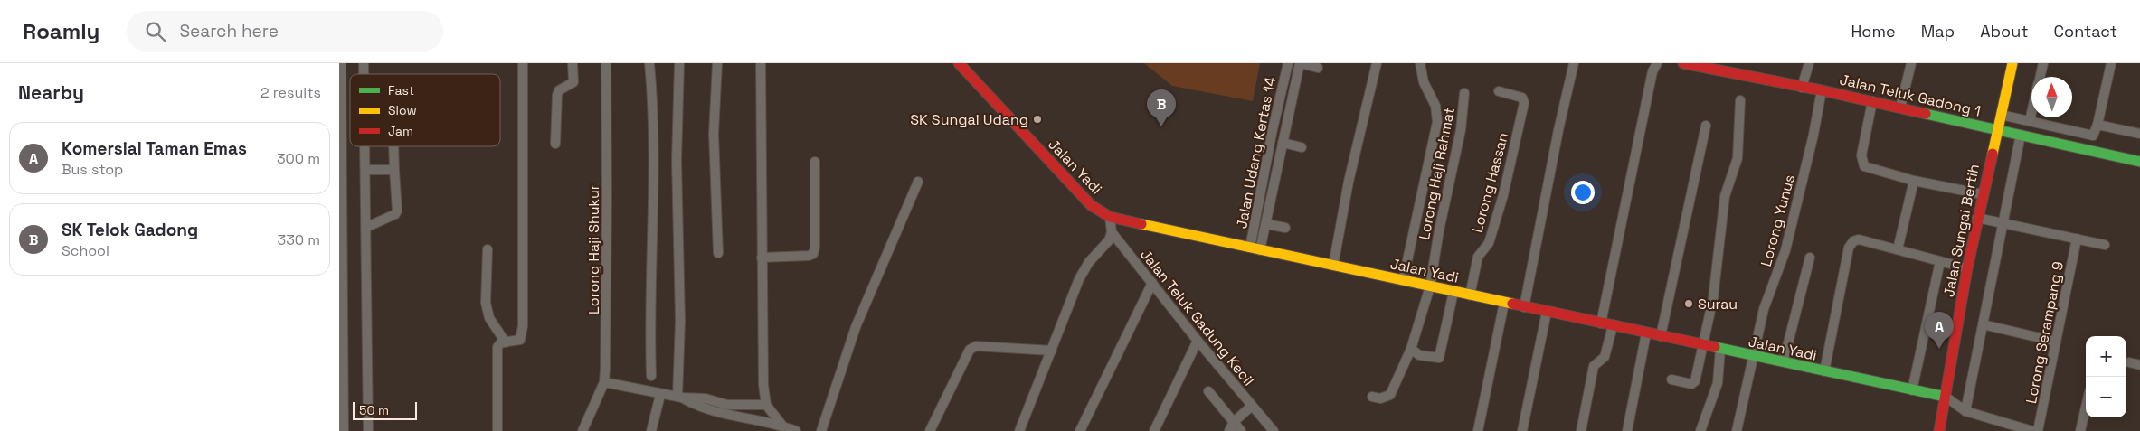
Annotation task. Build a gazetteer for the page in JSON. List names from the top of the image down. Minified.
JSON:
{"streets":{"street":["Jalan Teluk Gadong 1","Jalan Udang Kertas 14","Jalan Yadi","Lorong Haji Rahmat","Lorong Hassan","Lorong Yunus","Jalan Sungai Bertih","Lorong Haji Shukur","Jalan Teluk Gadung Kecil","Lorong Serampang 9"]},"crossings":[["Jalan Teluk Gadong 1","Lorong Yunus"],["Jalan Teluk Gadong 1","Jalan Sungai Bertih"],["Jalan Udang Kertas 14","Jalan Yadi"],["Jalan Yadi","Lorong Haji Rahmat"],["Jalan Yadi","Lorong Hassan"],["Jalan Yadi","Lorong Yunus"],["Jalan Yadi","Jalan Sungai Bertih"]],"places":["SK Sungai Udang","Surau"],"legend":["Fast","Slow","Jam"],"scale_bar":"50 m","north":"top","page":{"header":"Roamly","search":"Search here","nav":["Home","Map","About","Contact"],"heading":["Nearby","2 results"],"pins":["B","A"],"list":[{"mark":"A","name":"Komersial Taman Emas","note":"Bus stop","value":"300 m"},{"mark":"B","name":"SK Telok Gadong","note":"School","value":"330 m"}],"map_buttons":["+","−"],"scale":"50 m"}}
